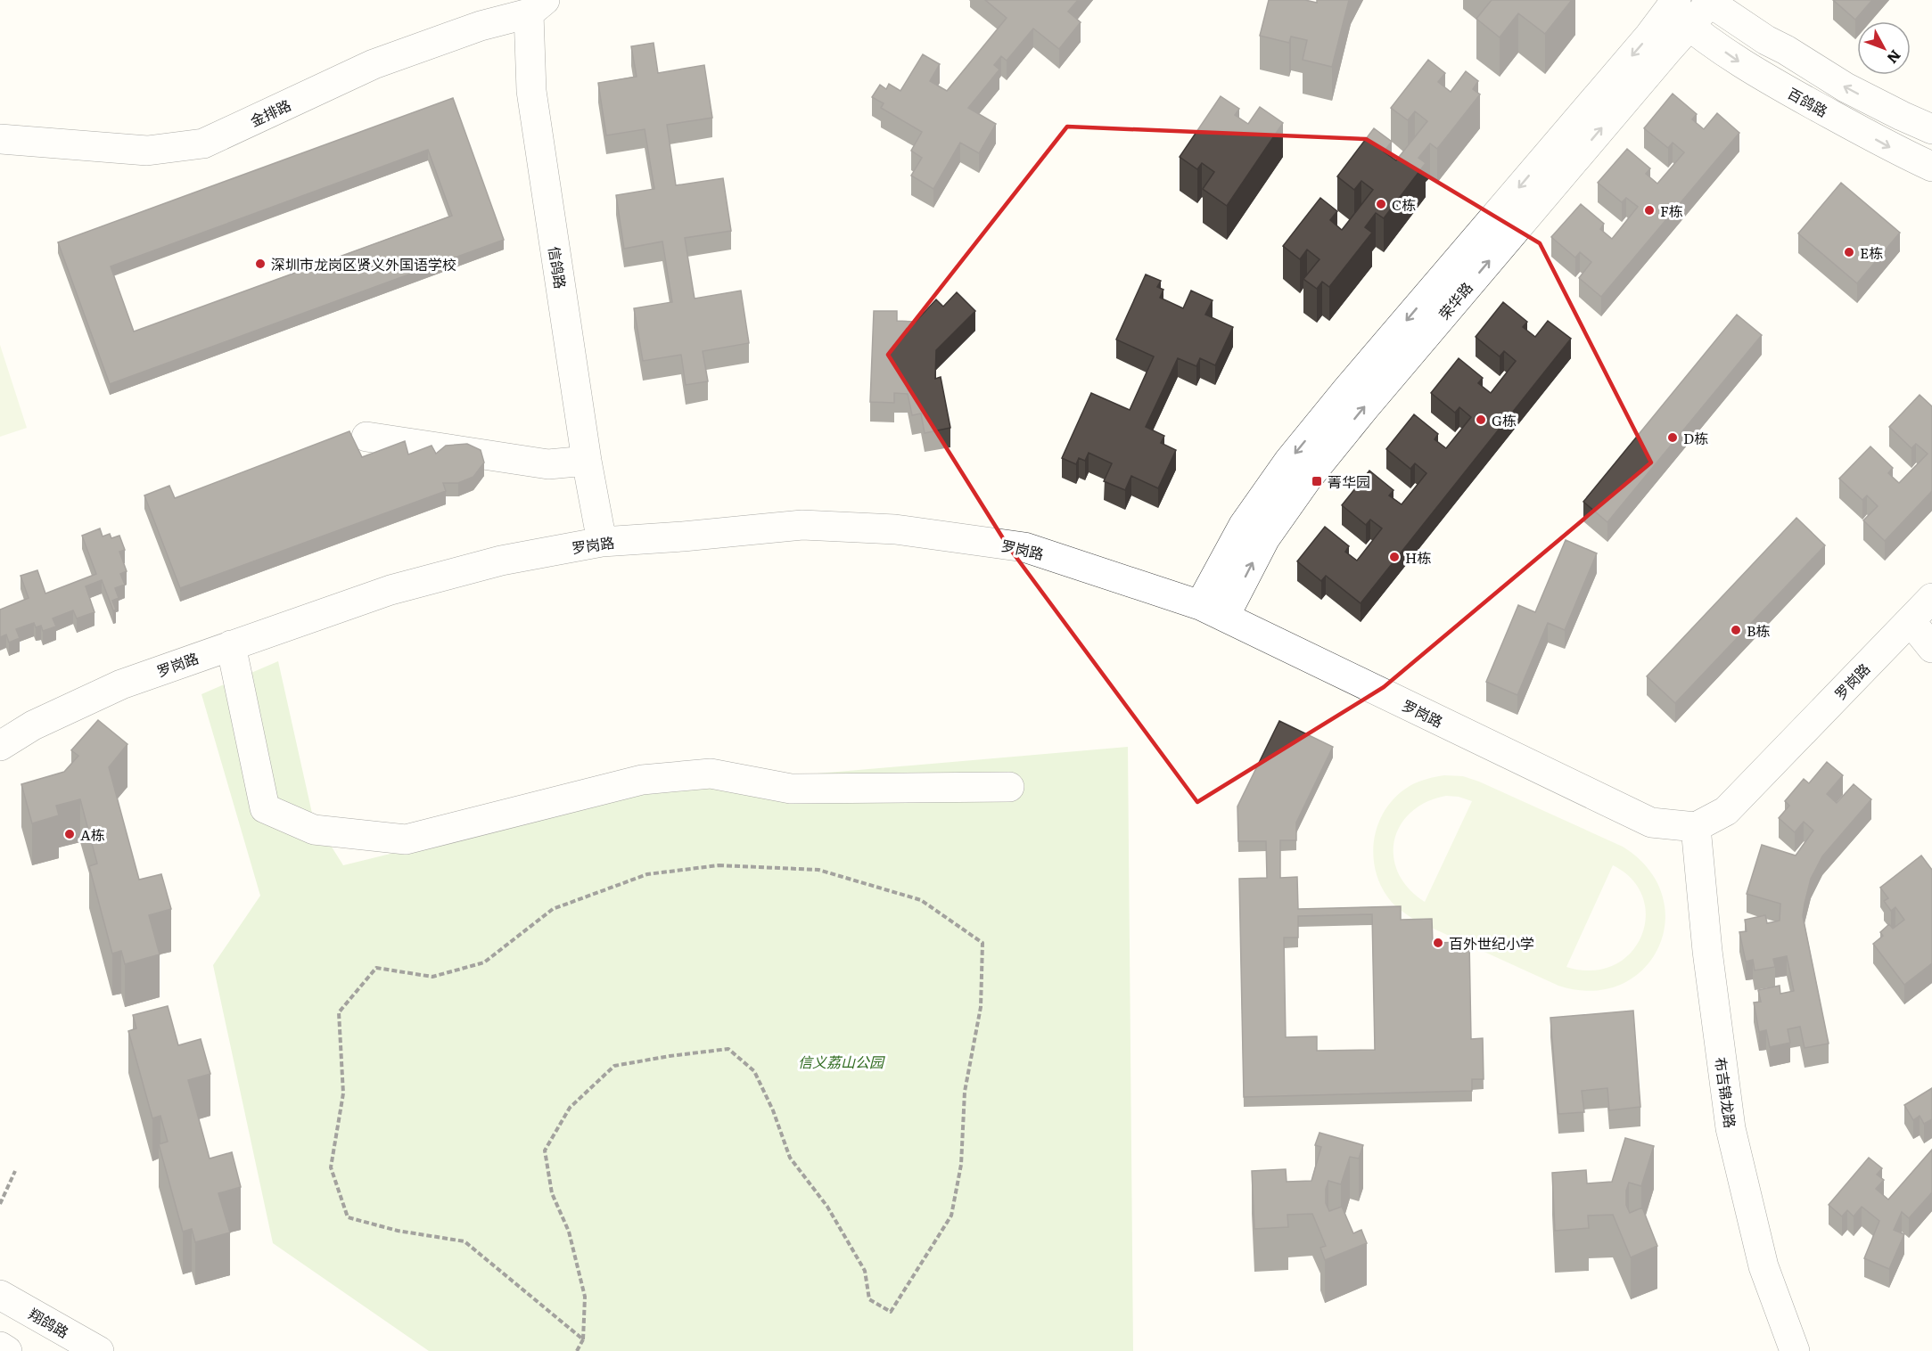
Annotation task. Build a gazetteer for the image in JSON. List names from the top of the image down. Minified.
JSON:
{"streets":{"street":["百鸽路","金排路","信鸽路","荣华路","罗岗路","布吉锦龙路","翔鸽路"]},"crossings":[["百鸽路","荣华路"],["金排路","信鸽路"],["信鸽路","罗岗路"],["荣华路","罗岗路"],["罗岗路","布吉锦龙路"]],"parks":["信义荔山公园"],"places":{"other":["C栋","F栋","E栋","深圳市龙岗区贤义外国语学校","G栋","D栋","H栋","B栋","A栋","百外世纪小学"],"transit":["菁华园"]},"north":"bottom right"}
